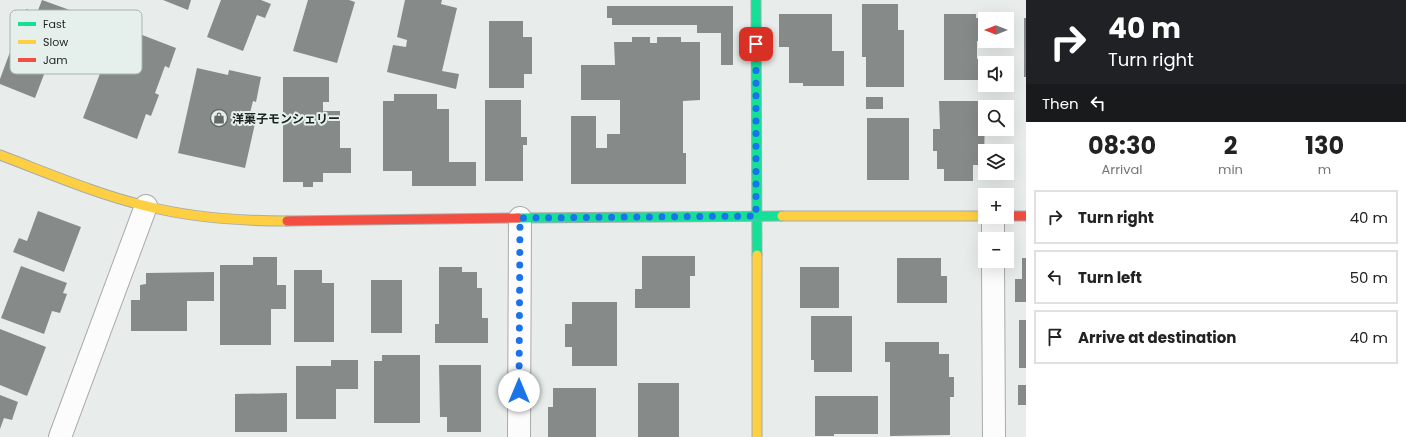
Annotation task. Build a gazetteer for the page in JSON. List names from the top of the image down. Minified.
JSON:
{"places":{"shop":["洋菓子モンシェリー"]},"legend":["Fast","Slow","Jam"],"north":"left","page":{"turn":["40 m","Turn right"],"map_buttons":["+","−"],"then":"Then","eta":["08:30","Arrival","2","min","130","m"],"list":[{"name":"Turn right","value":"40 m"},{"name":"Turn left","value":"50 m"},{"name":"Arrive at destination","value":"40 m"}]}}
